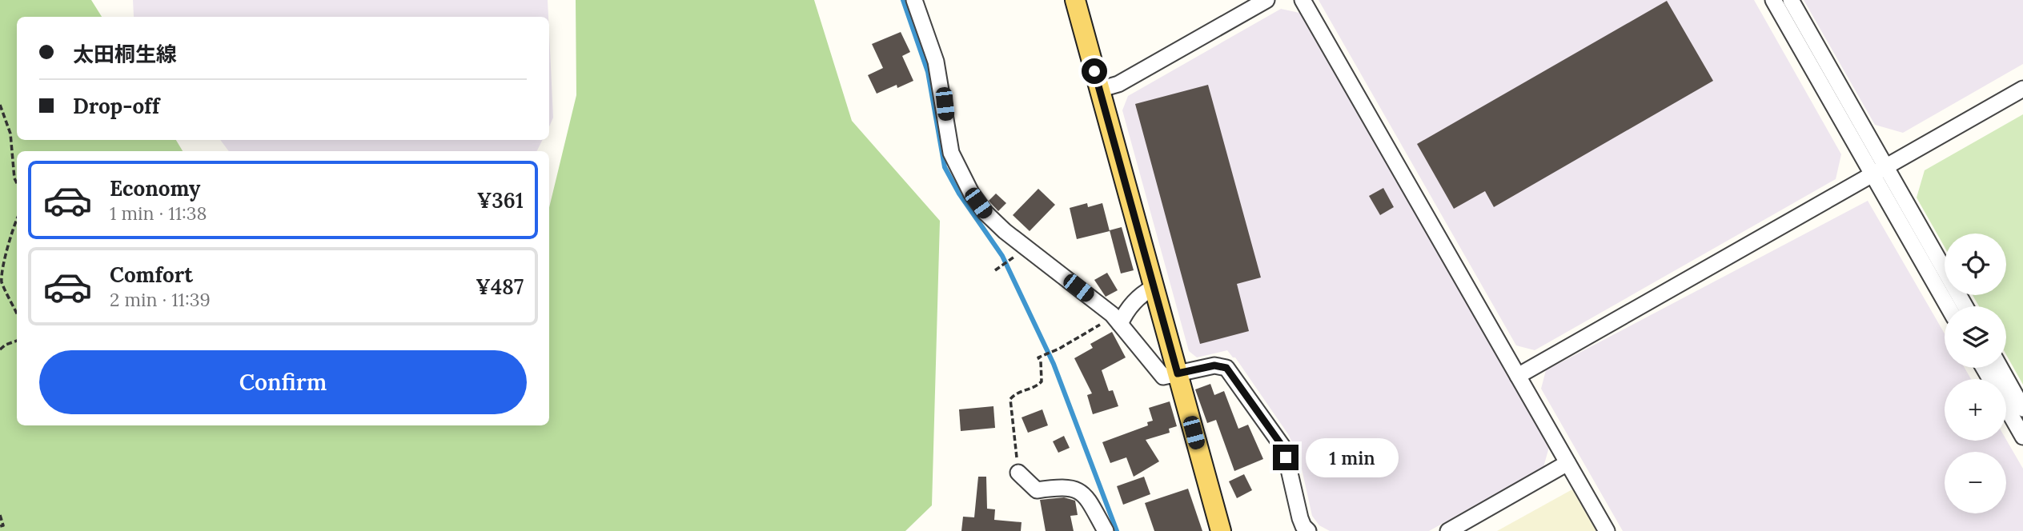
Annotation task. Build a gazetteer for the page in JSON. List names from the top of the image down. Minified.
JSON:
{"page":{"banner":["太田桐生線","Drop-off"],"list":[{"name":"Economy","note":"1 min · 11:38","value":"¥361"},{"name":"Comfort","note":"2 min · 11:39","value":"¥487"}],"map_buttons":["+","−"],"buttons":"Confirm","bubble":"1 min"}}
